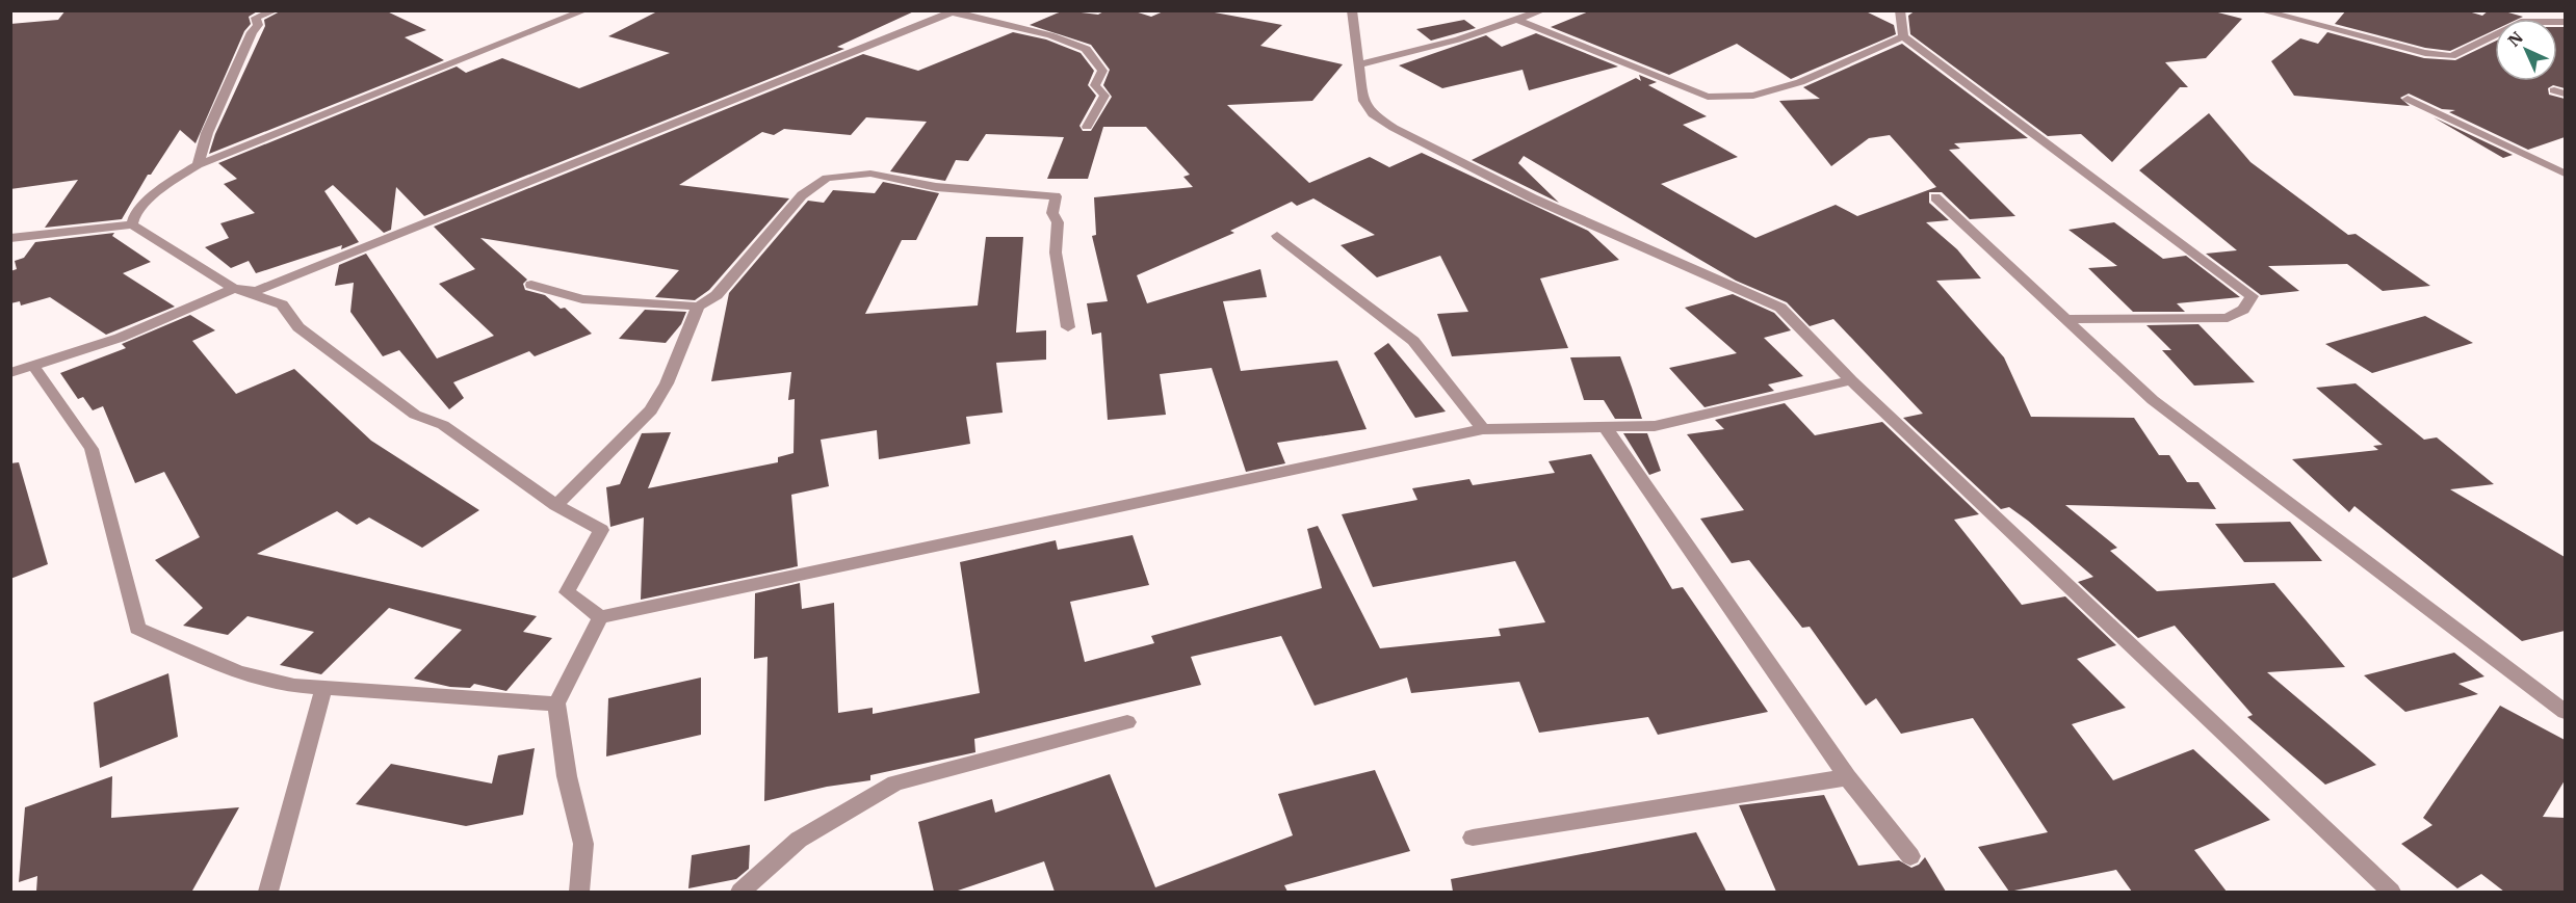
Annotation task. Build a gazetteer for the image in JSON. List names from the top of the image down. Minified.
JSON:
{"north":"top left"}
